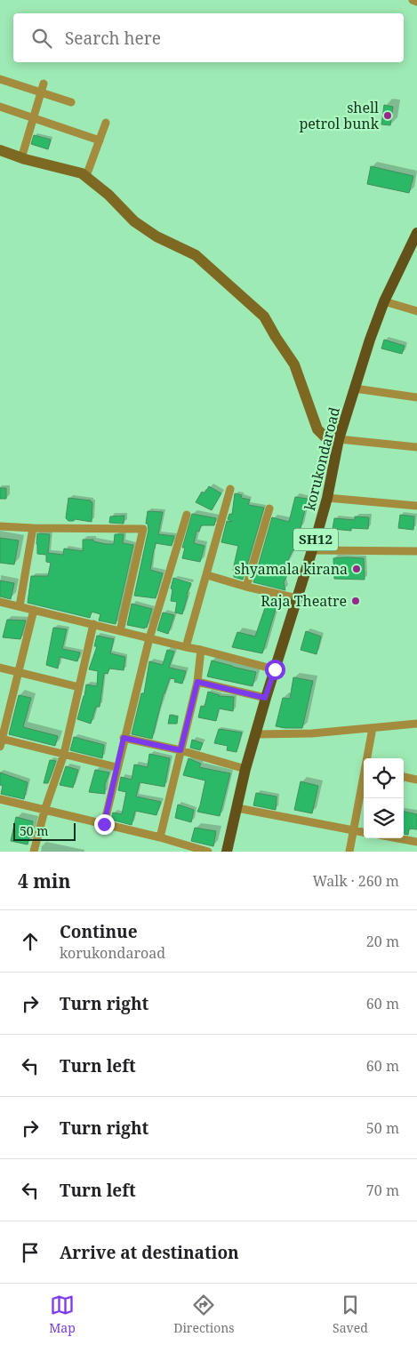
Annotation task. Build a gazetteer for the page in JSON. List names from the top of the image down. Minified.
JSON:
{"streets":{"main road":["korukondaroad","SH12"]},"places":["shell petrol bunk","shyamala kirana","Raja Theatre"],"scale_bar":"50 m","page":{"search":"Search here","scale":"50 m","heading":["4 min","Walk · 260 m"],"list":[["Continue","korukondaroad","20 m"],["Turn right","60 m"],["Turn left","60 m"],["Turn right","50 m"],["Turn left","70 m"],"Arrive at destination"],"nav":["Map","Directions","Saved"]}}
